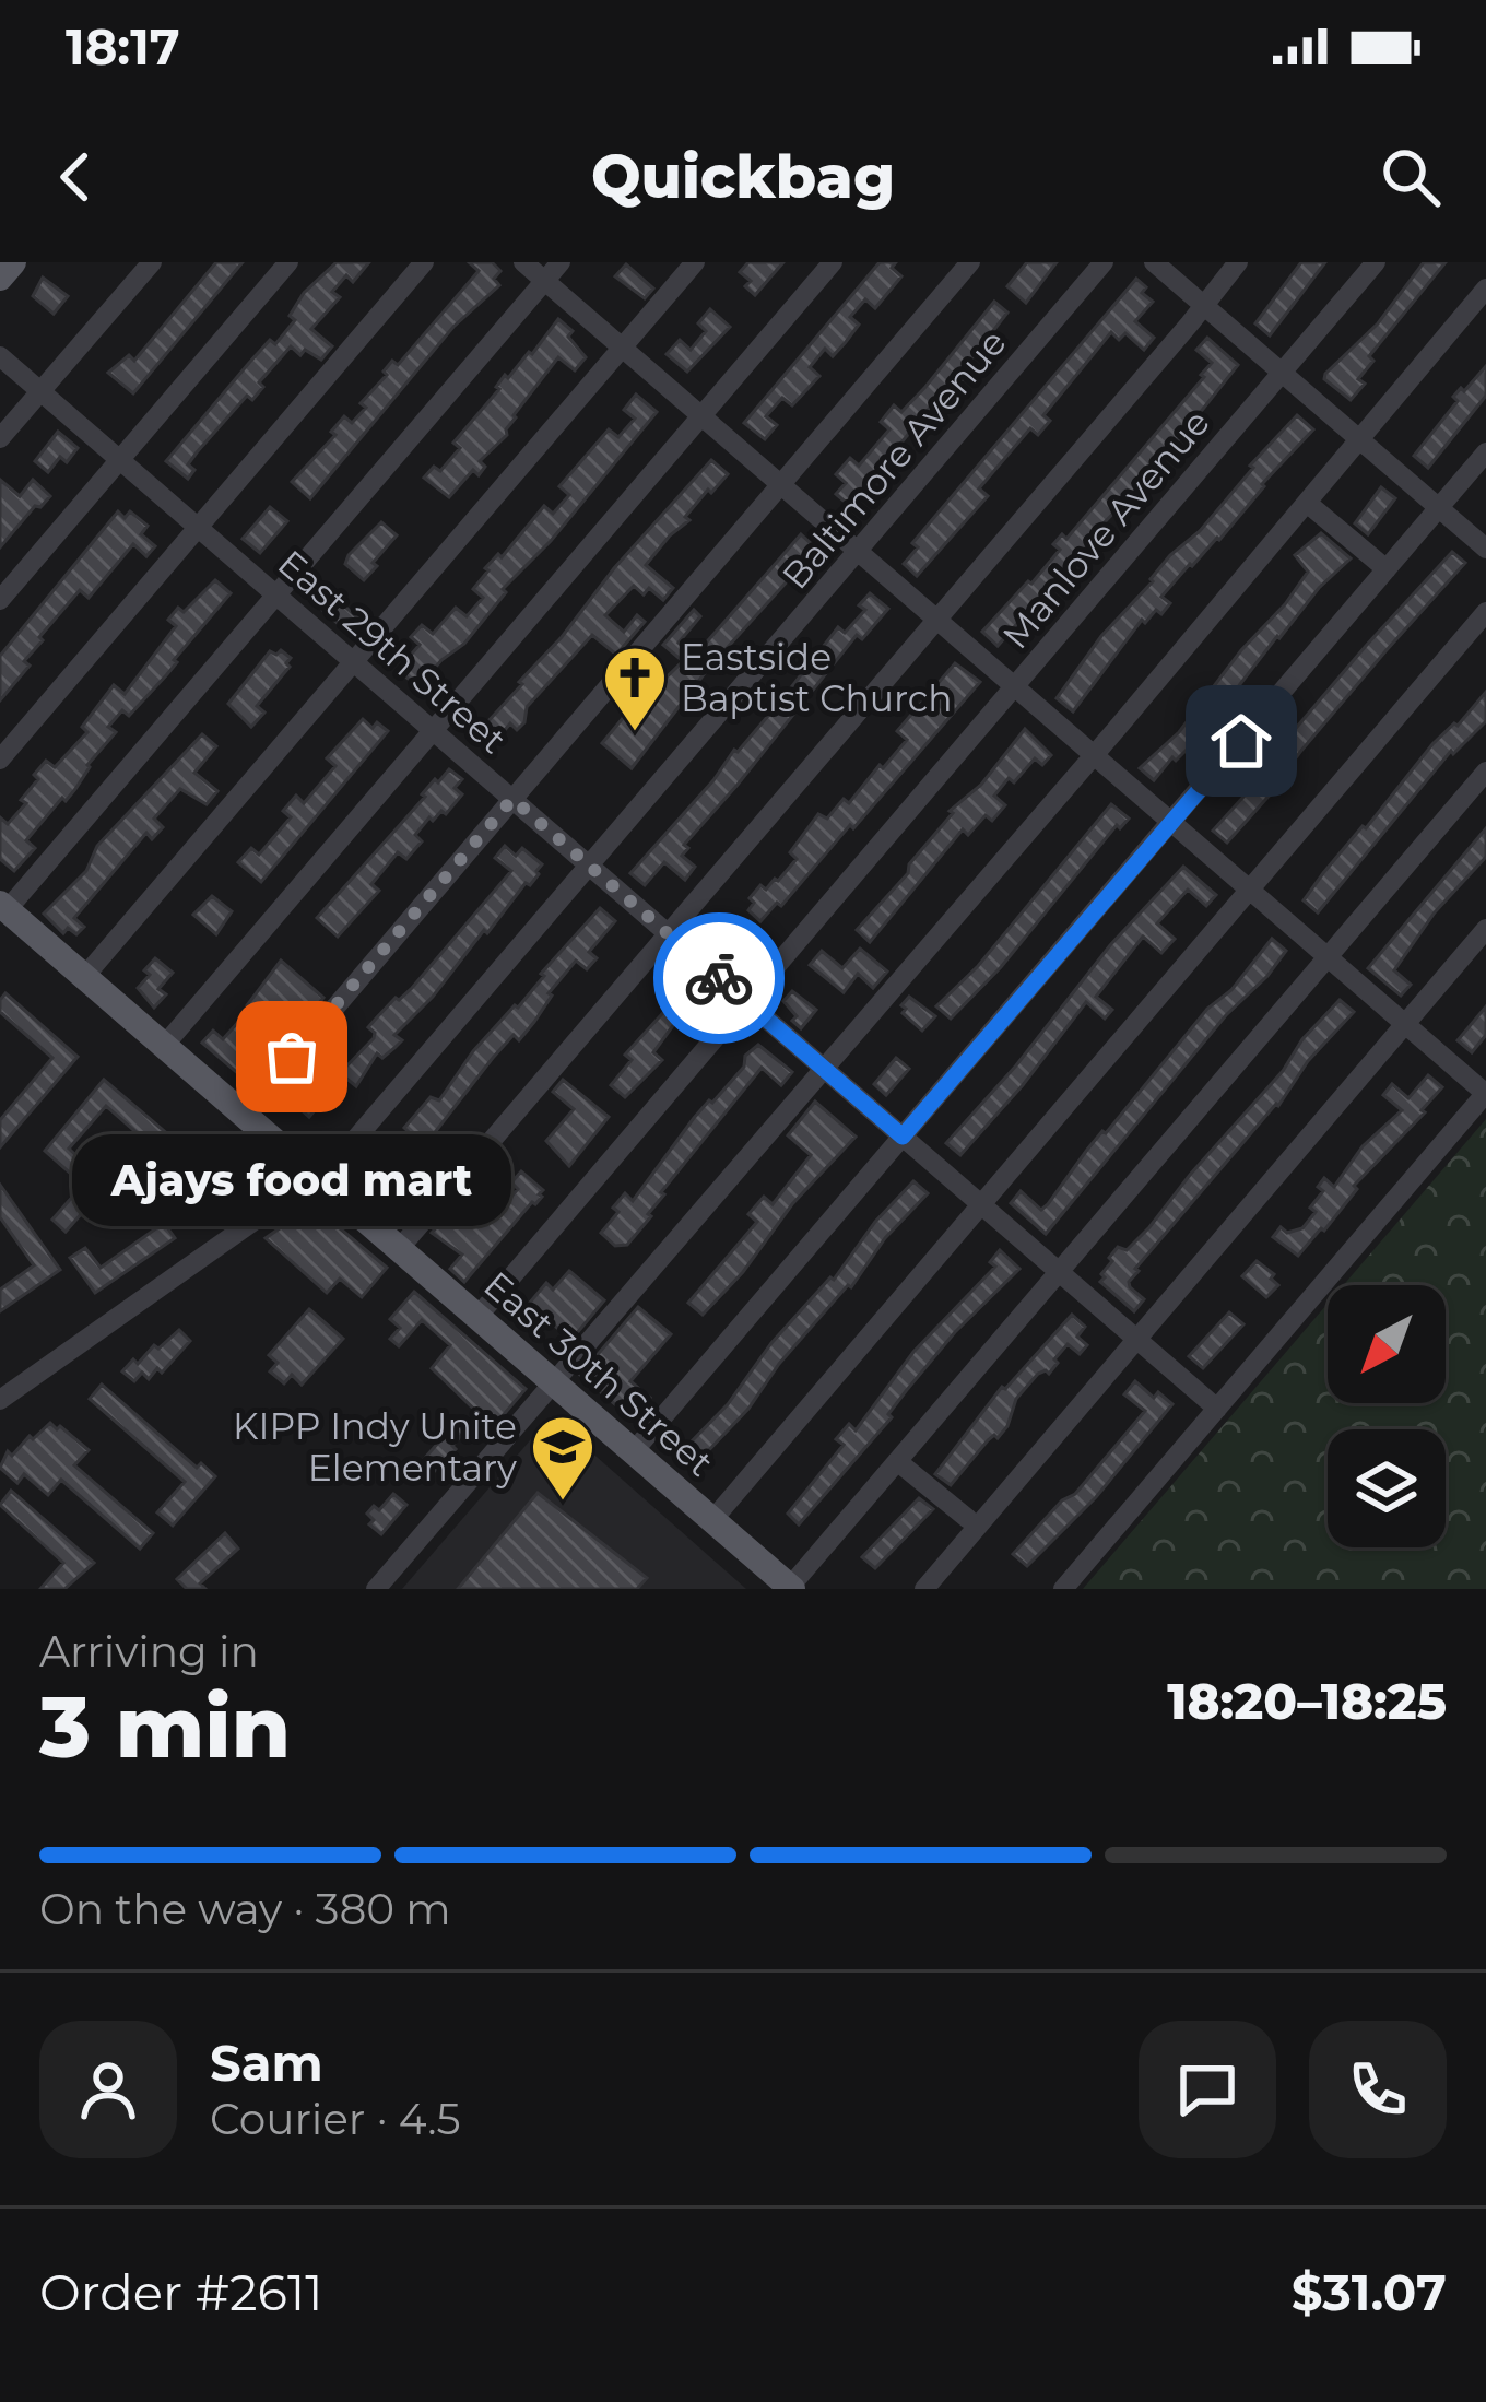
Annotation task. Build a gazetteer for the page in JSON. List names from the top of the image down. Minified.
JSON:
{"streets":{"main road":["East 30th Street"],"street":["Baltimore Avenue","Manlove Avenue","East 29th Street"]},"crossings":[["Baltimore Avenue","East 29th Street"],["Baltimore Avenue","East 30th Street"],["Manlove Avenue","East 29th Street"],["Manlove Avenue","East 30th Street"]],"places":{"church":["Eastside Baptist Church"],"other":["Ajays food mart"],"school or university":["KIPP Indy Unite Elementary"]},"north":"bottom left","page":{"status":"18:17","header":"Quickbag","bubble":"Ajays food mart","heading":["3 min","Arriving in","18:20–18:25"],"panel":["Sam","Courier · 4.5","Order #2611","$31.07"],"bar":"On the way · 380 m"}}
